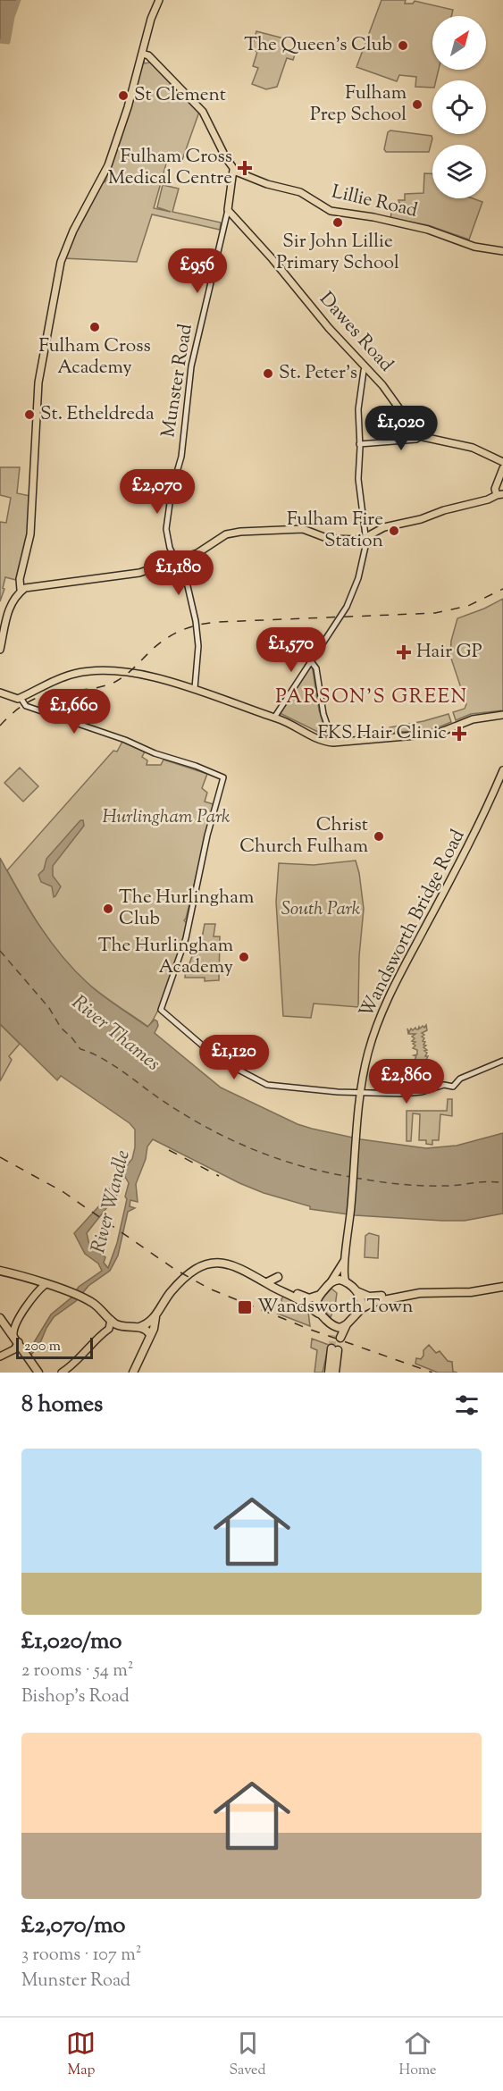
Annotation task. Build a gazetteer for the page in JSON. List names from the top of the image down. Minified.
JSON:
{"streets":{"main road":["Lillie Road","Dawes Road","Munster Road","Wandsworth Bridge Road"]},"crossings":[["Lillie Road","Munster Road"],["Dawes Road","Munster Road"]],"districts":["PARSON'S GREEN"],"water":["River Thames","River Wandle"],"parks":["Hurlingham Park","South Park"],"places":{"other":["The Queen’s Club","St Clement","Fulham Prep School","Sir John Lillie Primary School","Fulham Cross Academy","St. Peter's","St. Etheldreda","Fulham Fire Station","Christ Church Fulham","The Hurlingham Club","The Hurlingham Academy"],"health":["Fulham Cross Medical Centre","Hair GP","FKS Hair Clinic"],"transit":["Wandsworth Town"]},"scale_bar":"200 m","north":"top right","page":{"price":["£956","£1,020","£2,070","£1,180","£1,570","£1,660","£1,120","£2,860"],"scale":"200 m","heading":"8 homes","list":[{"name":"£1,020/mo","note":"2 rooms · 54 m² · Bishop's Road"},{"name":"£2,070/mo","note":"3 rooms · 107 m² · Munster Road"}],"tabs":["Map","Saved","Home"]}}
